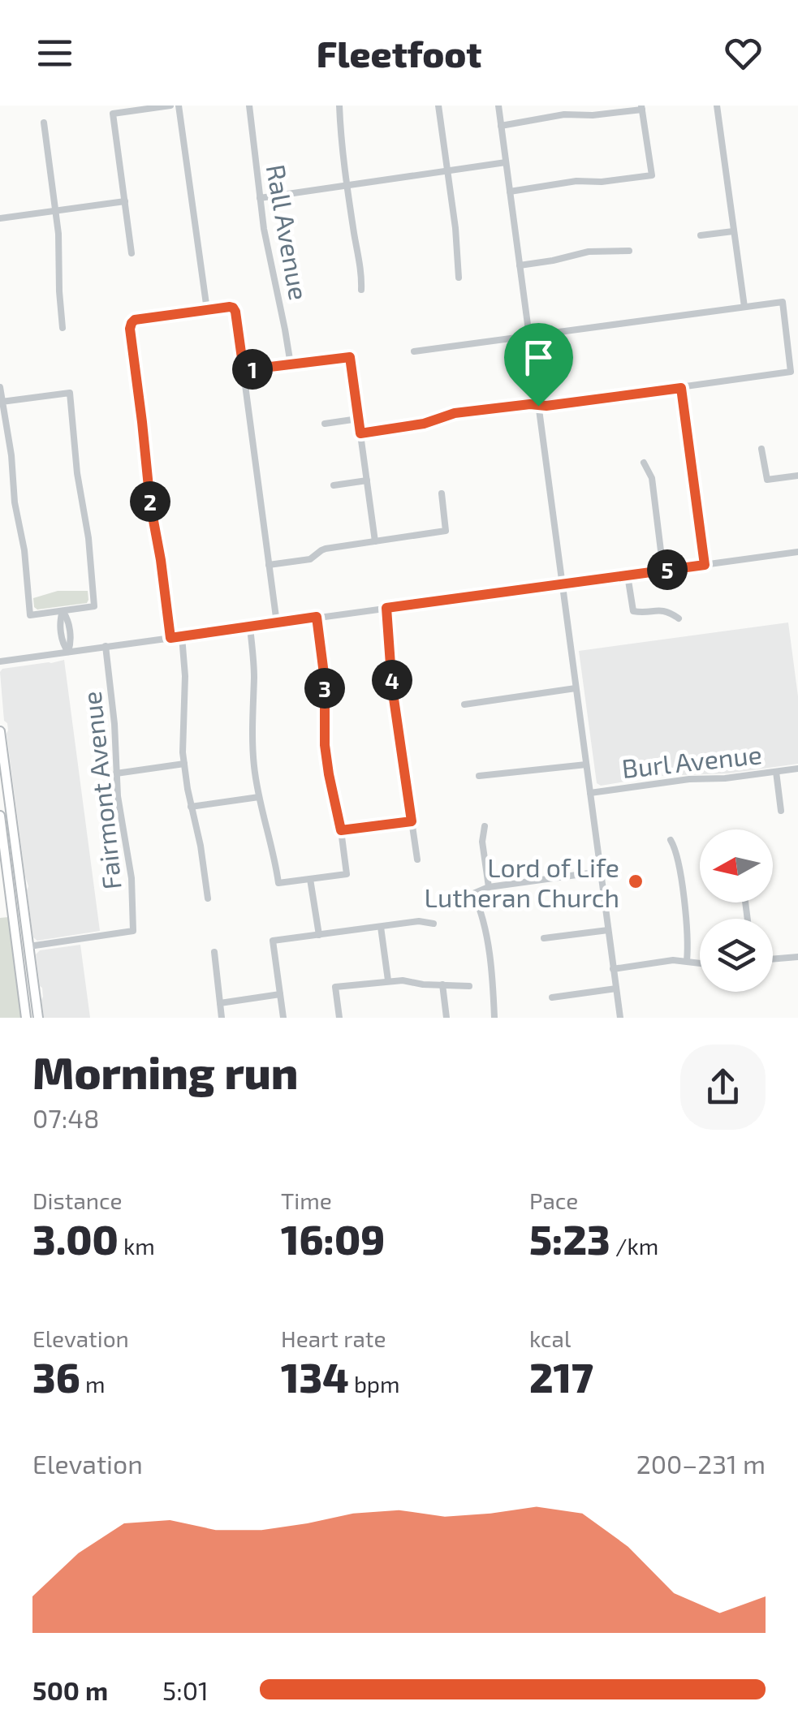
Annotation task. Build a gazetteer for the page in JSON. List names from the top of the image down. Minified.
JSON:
{"streets":{"street":["Rall Avenue","Burl Avenue","Fairmont Avenue"]},"places":["Lord of Life Lutheran Church"],"north":"left","page":{"header":"Fleetfoot","pins":["1","2","5","4","3"],"heading":["Morning run","07:48"],"stats":[["Distance","3.00 km"],["Time","16:09"],["Pace","5:23 /km"],["Elevation","36 m"],["Heart rate","134 bpm"],["kcal","217"]],"chart":["Elevation","200–231 m"],"list":[{"name":"500 m","note":"5:01"}]}}
